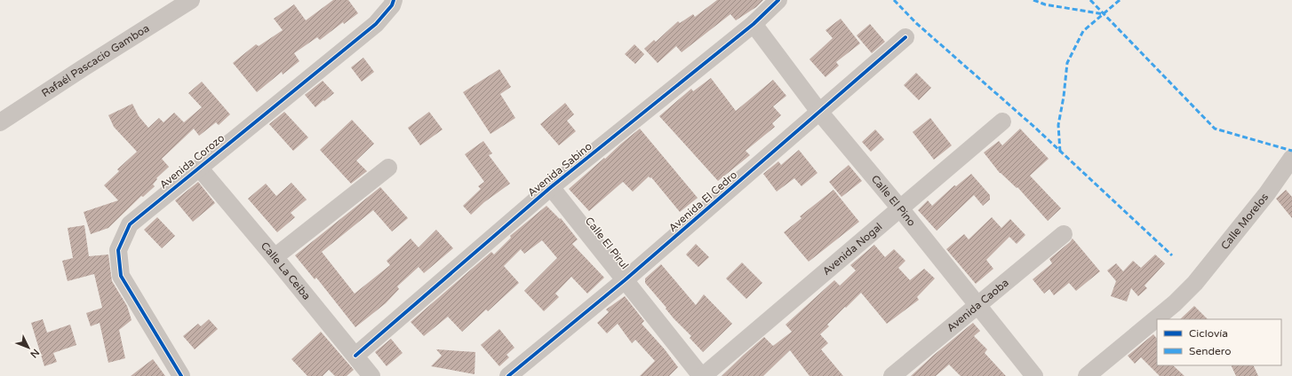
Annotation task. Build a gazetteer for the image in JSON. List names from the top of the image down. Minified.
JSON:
{"streets":{"street":["Rafaél Pascacio Gamboa","Avenida Corozo","Avenida Sabino","Calle El Pino","Avenida El Cedro","Calle Morelos","Calle El Pirul","Avenida Nogal","Calle La Ceiba","Avenida Caoba"]},"crossings":[["Avenida Corozo","Calle La Ceiba"],["Avenida Sabino","Calle El Pino"],["Avenida Sabino","Calle El Pirul"],["Avenida Sabino","Calle La Ceiba"],["Calle El Pino","Avenida El Cedro"],["Calle El Pino","Avenida Nogal"],["Calle El Pino","Avenida Caoba"],["Avenida El Cedro","Calle El Pirul"],["Calle El Pirul","Avenida Nogal"]],"legend":["Ciclovía","Sendero"],"north":"bottom right"}
